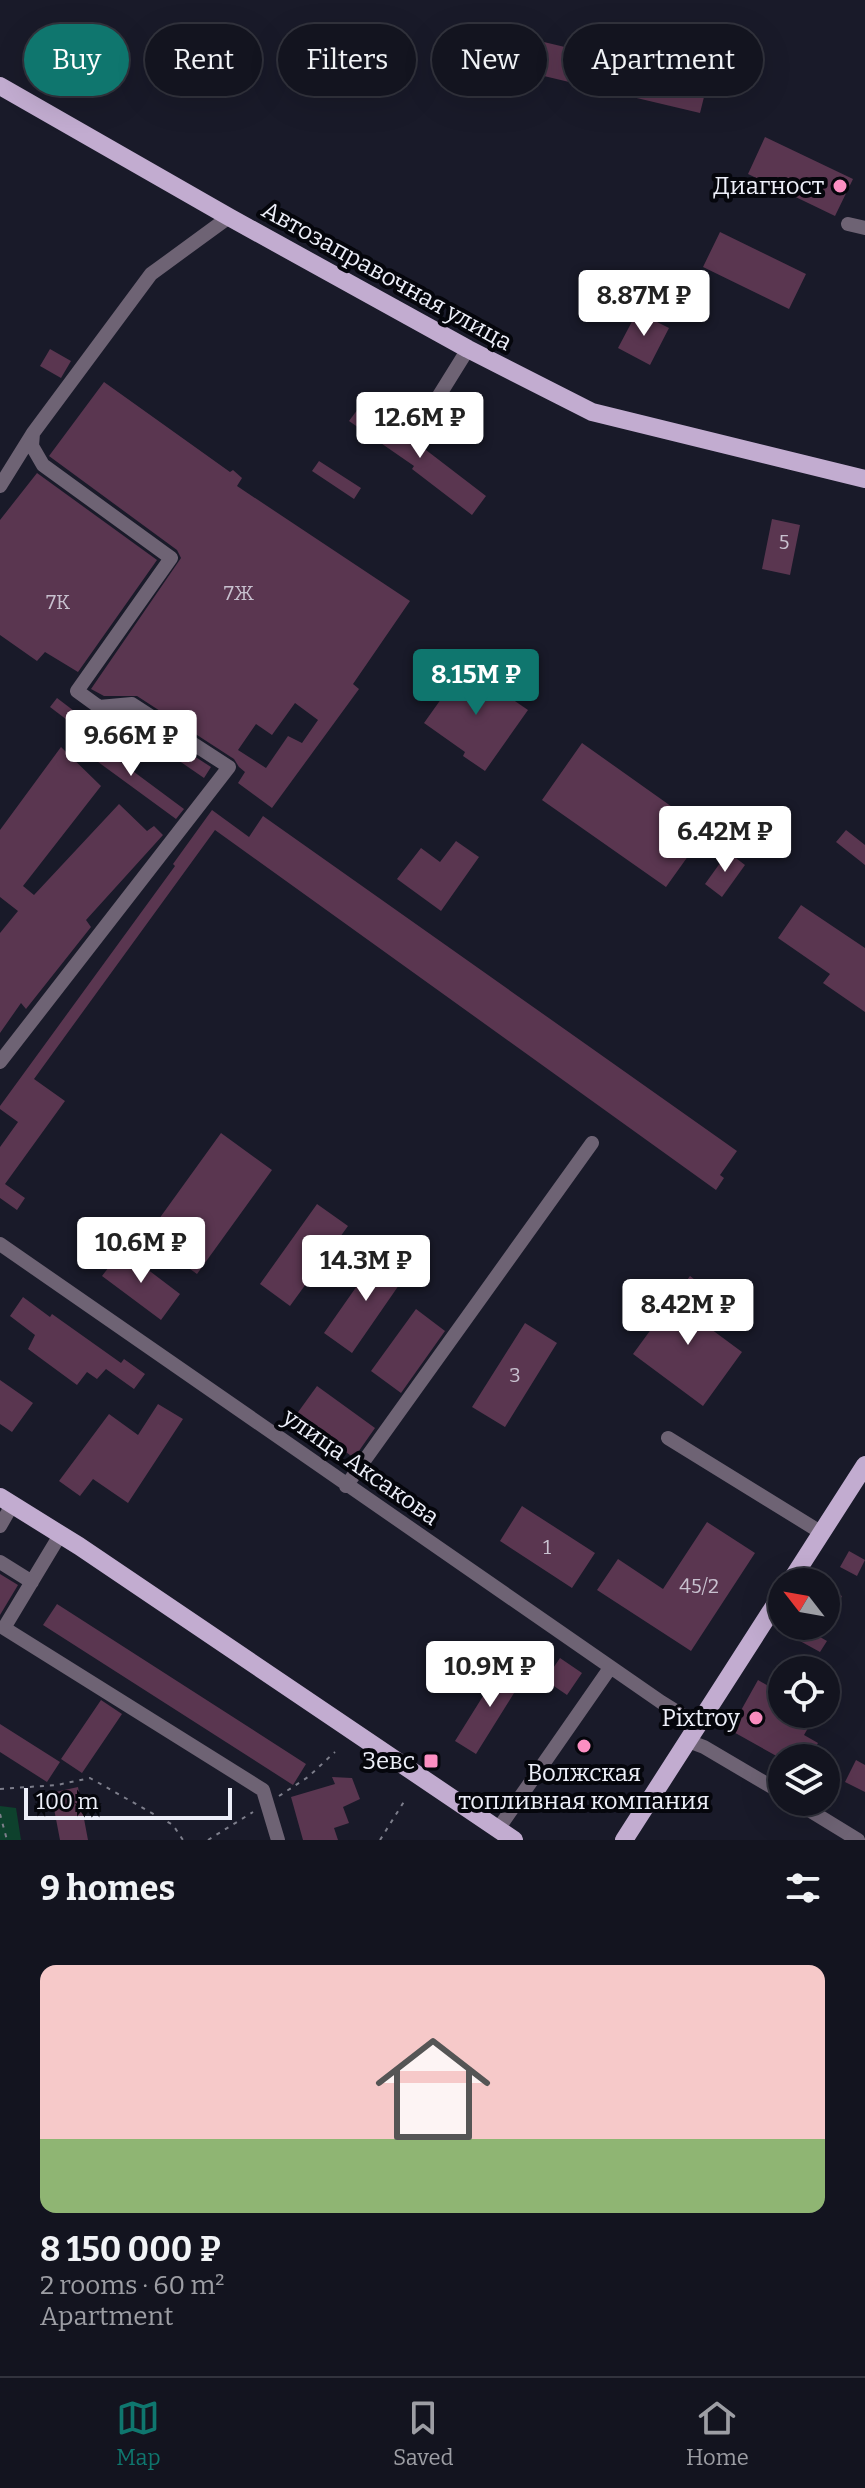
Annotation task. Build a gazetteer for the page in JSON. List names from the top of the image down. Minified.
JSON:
{"streets":{"main road":["Автозаправочная улица"],"street":["улица Аксакова"]},"places":{"other":["Диагност","Pixtroy","Волжская топливная компания"],"transit":["Зевс"]},"house_numbers":["5","7Ж","7К","3","1","45/2"],"scale_bar":"100 m","north":"top left","page":{"chip":["Buy","Rent","Filters","New","Apartment"],"price":["8.87M ₽","12.6M ₽","8.15M ₽","9.66M ₽","6.42M ₽","10.6M ₽","14.3M ₽","8.42M ₽","10.9M ₽"],"scale":"100 m","heading":"9 homes","list":[{"name":"8 150 000 ₽","note":"2 rooms · 60 m² · Apartment"}],"tabs":["Map","Saved","Home"]}}
